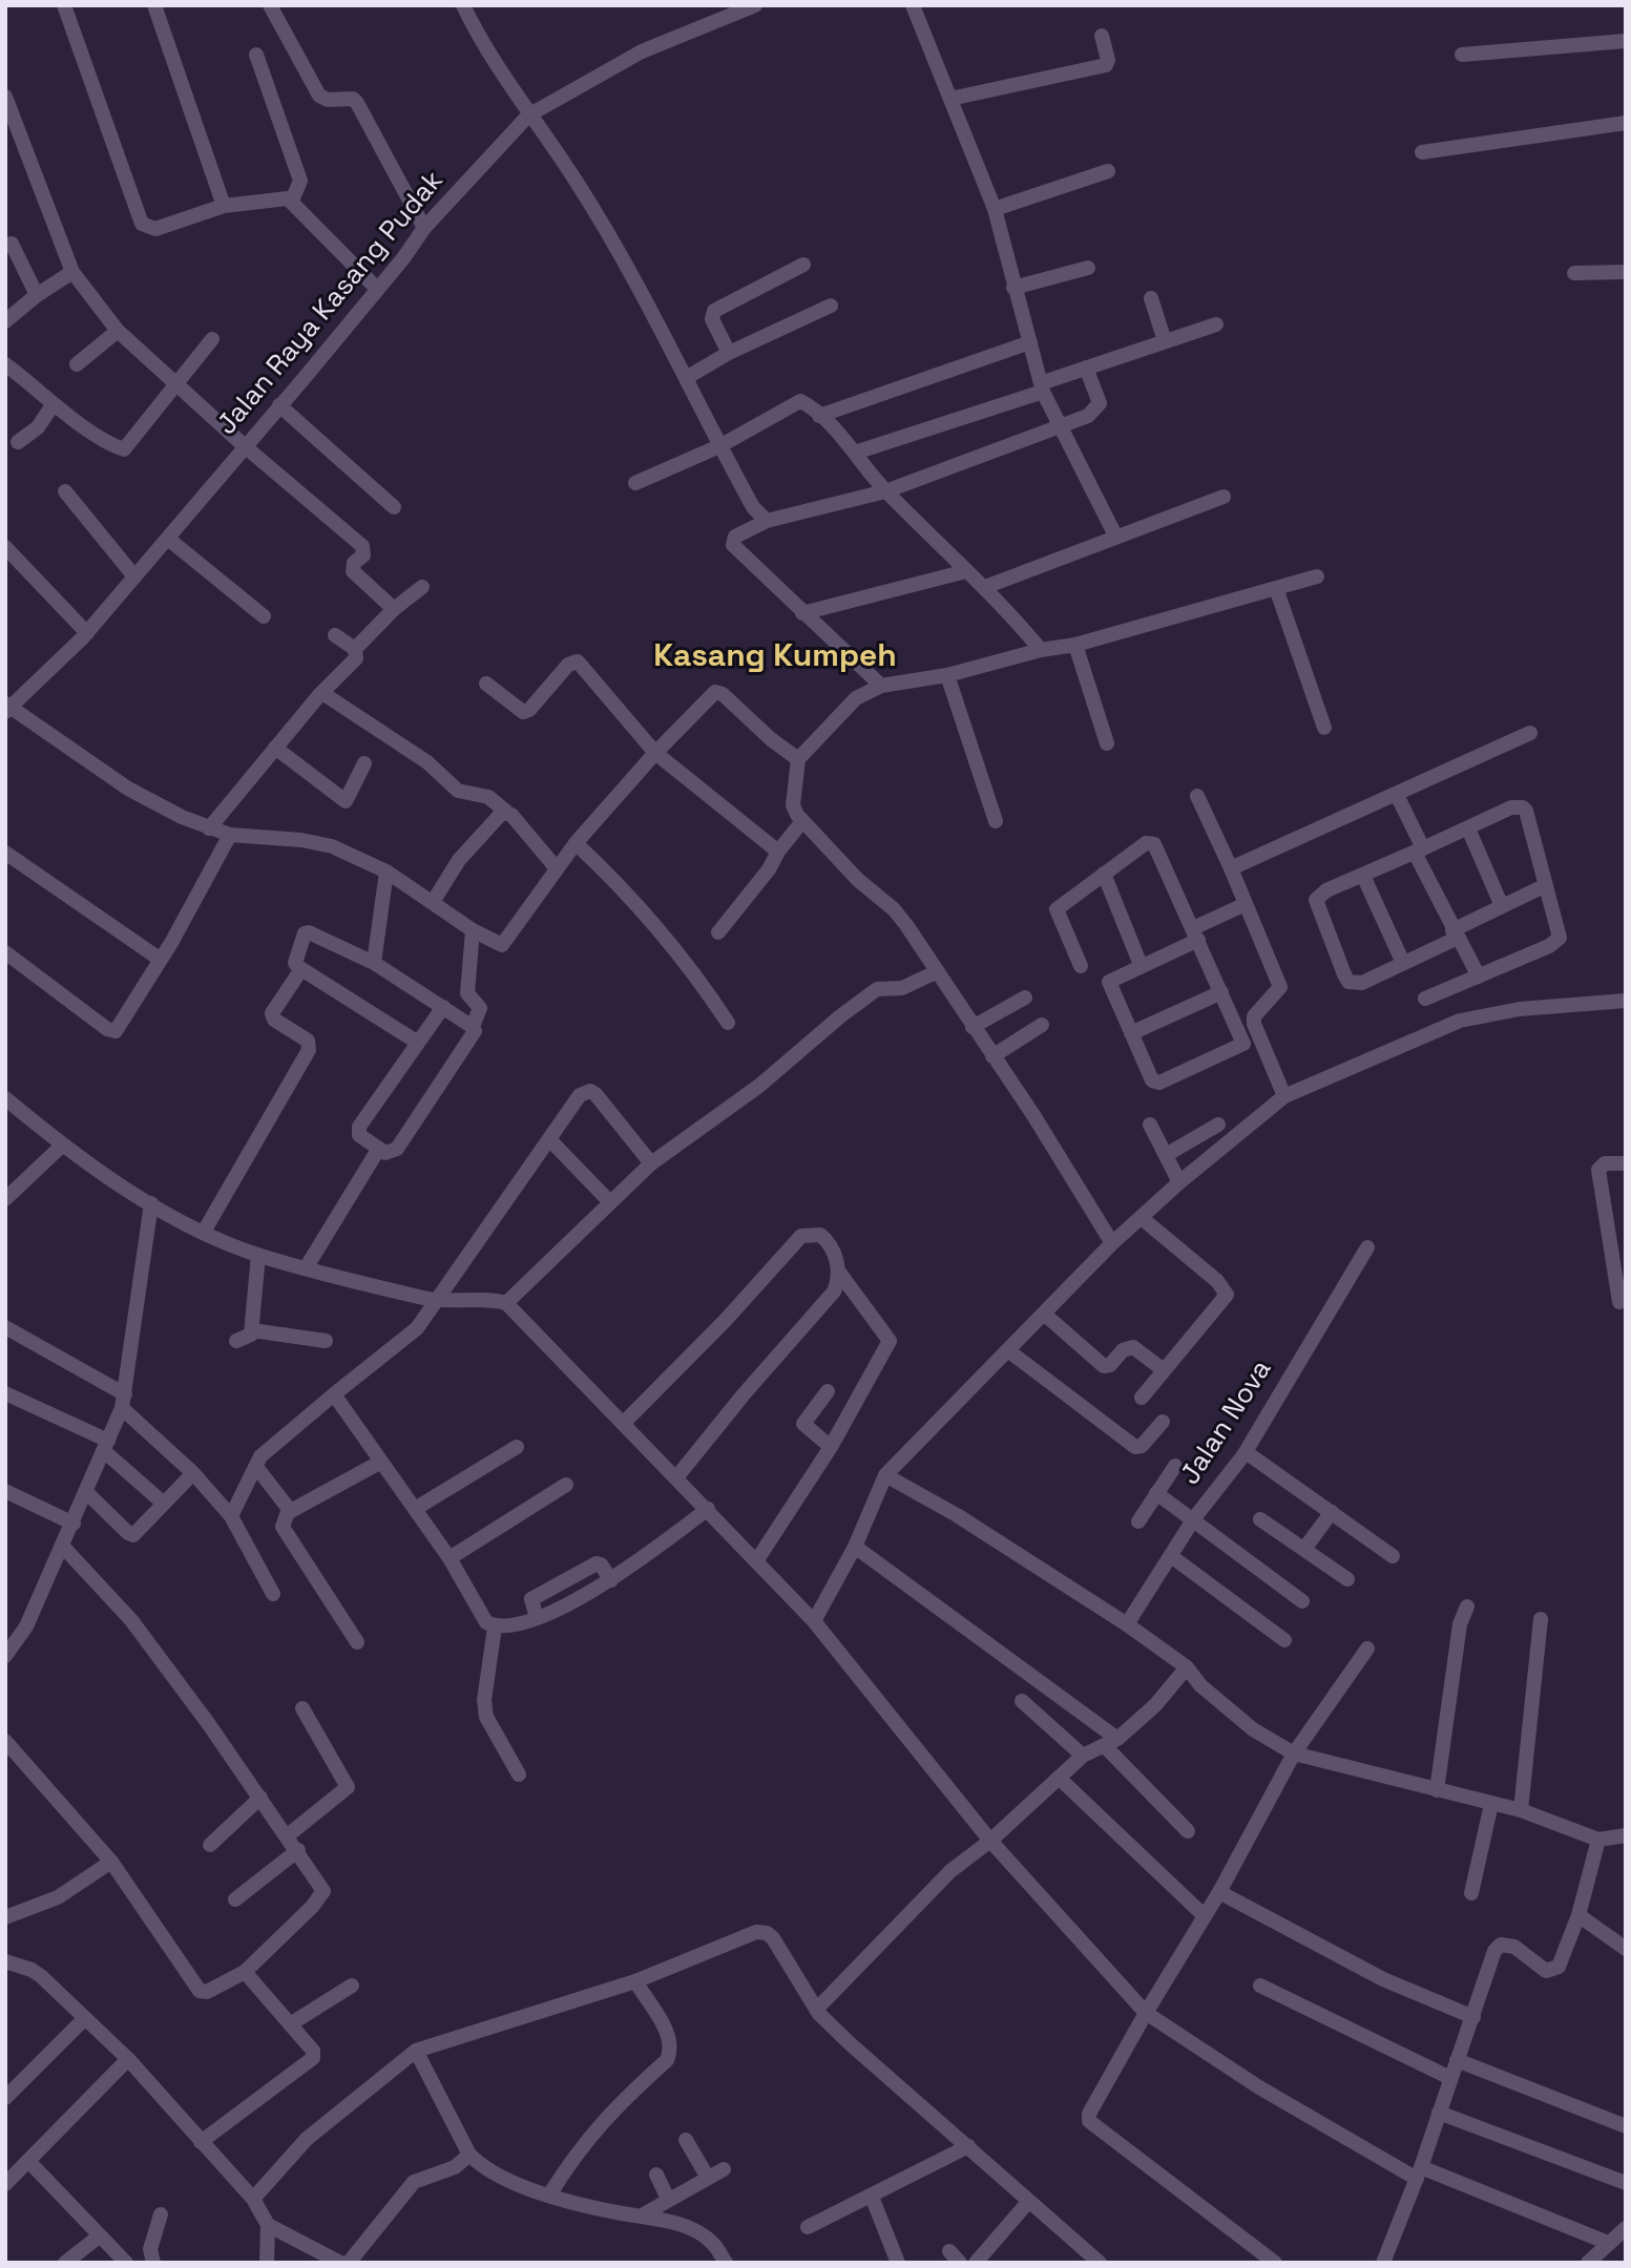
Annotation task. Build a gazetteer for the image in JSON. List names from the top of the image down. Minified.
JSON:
{"streets":{"street":["Jalan Raya Kasang Pudak","Jalan Nova"]},"districts":["Kasang Kumpeh"]}
